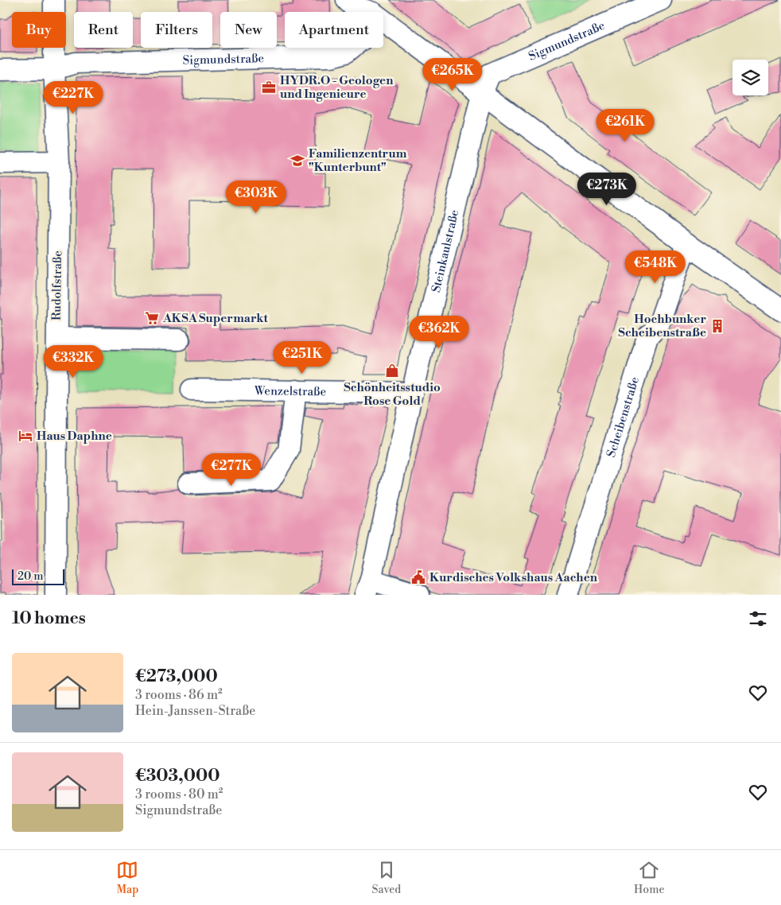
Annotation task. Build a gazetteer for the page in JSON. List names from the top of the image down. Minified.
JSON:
{"streets":{"street":["Sigmundstraße","Steinkaulstraße","Rudolfstraße","Wenzelstraße","Scheibenstraße"]},"crossings":[["Sigmundstraße","Steinkaulstraße"],["Sigmundstraße","Rudolfstraße"],["Steinkaulstraße","Wenzelstraße"]],"places":{"office":["HYDR.O - Geologen und Ingenieure"],"school or university":["Familienzentrum \"Kunterbunt\""],"supermarket":["AKSA Supermarkt"],"building":["Hochbunker Scheibenstraße"],"shop":["Schönheitsstudio Rose Gold"],"hotel":["Haus Daphne"],"public building":["Kurdisches Volkshaus Aachen"]},"scale_bar":"20 m","page":{"chip":["Buy","Rent","Filters","New","Apartment"],"price":["€265K","€227K","€261K","€273K","€303K","€548K","€362K","€251K","€332K","€277K"],"scale":"20 m","heading":"10 homes","list":[{"name":"€273,000","note":"3 rooms · 86 m² · Hein-Janssen-Straße"},{"name":"€303,000","note":"3 rooms · 80 m² · Sigmundstraße"}],"tabs":["Map","Saved","Home"]}}
